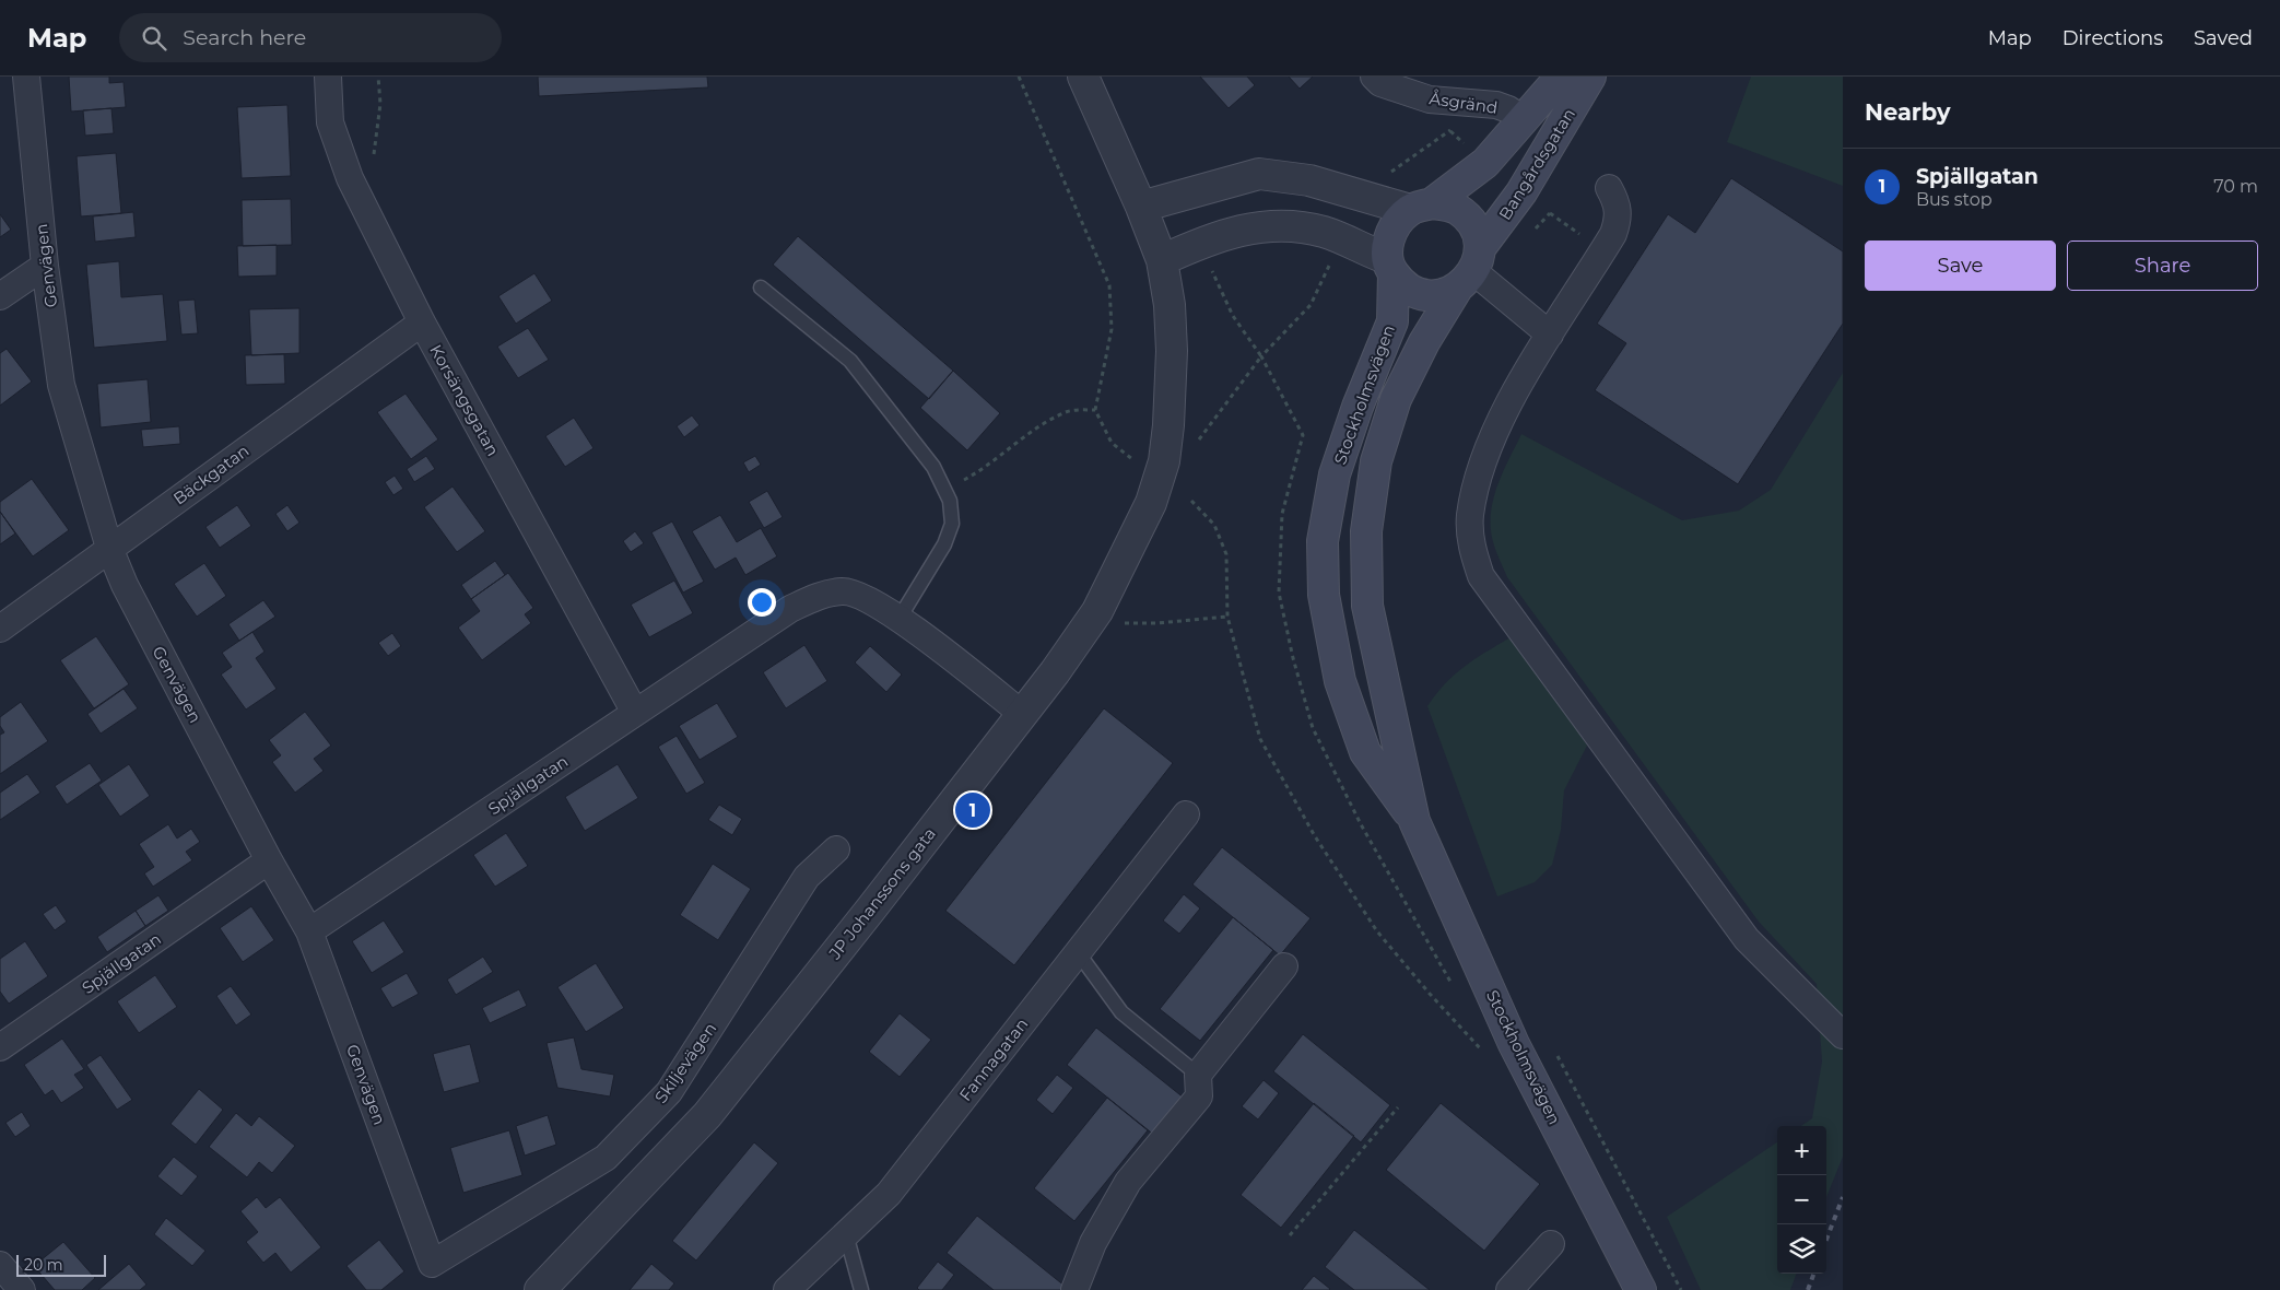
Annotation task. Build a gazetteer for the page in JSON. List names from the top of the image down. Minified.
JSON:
{"streets":{"main road":["Bangårdsgatan","Stockholmsvägen"],"street":["Åsgränd","Genvägen","Korsängsgatan","Bäckgatan","Spjällgatan","JP Johanssons gata","Fannagatan","Skiljevägen"]},"crossings":[["Åsgränd","Bangårdsgatan"],["Bangårdsgatan","Stockholmsvägen"],["Genvägen","Bäckgatan"],["Genvägen","Spjällgatan"],["Genvägen","Skiljevägen"],["Korsängsgatan","Bäckgatan"],["Korsängsgatan","Spjällgatan"],["Spjällgatan","JP Johanssons gata"]],"scale_bar":"20 m","page":{"header":"Map","search":"Search here","nav":["Map","Directions","Saved"],"heading":"Nearby","list":[{"mark":"1","name":"Spjällgatan","note":"Bus stop","value":"70 m"}],"buttons":["Save","Share"],"pins":"1","map_buttons":["+","−"],"scale":"20 m"}}
